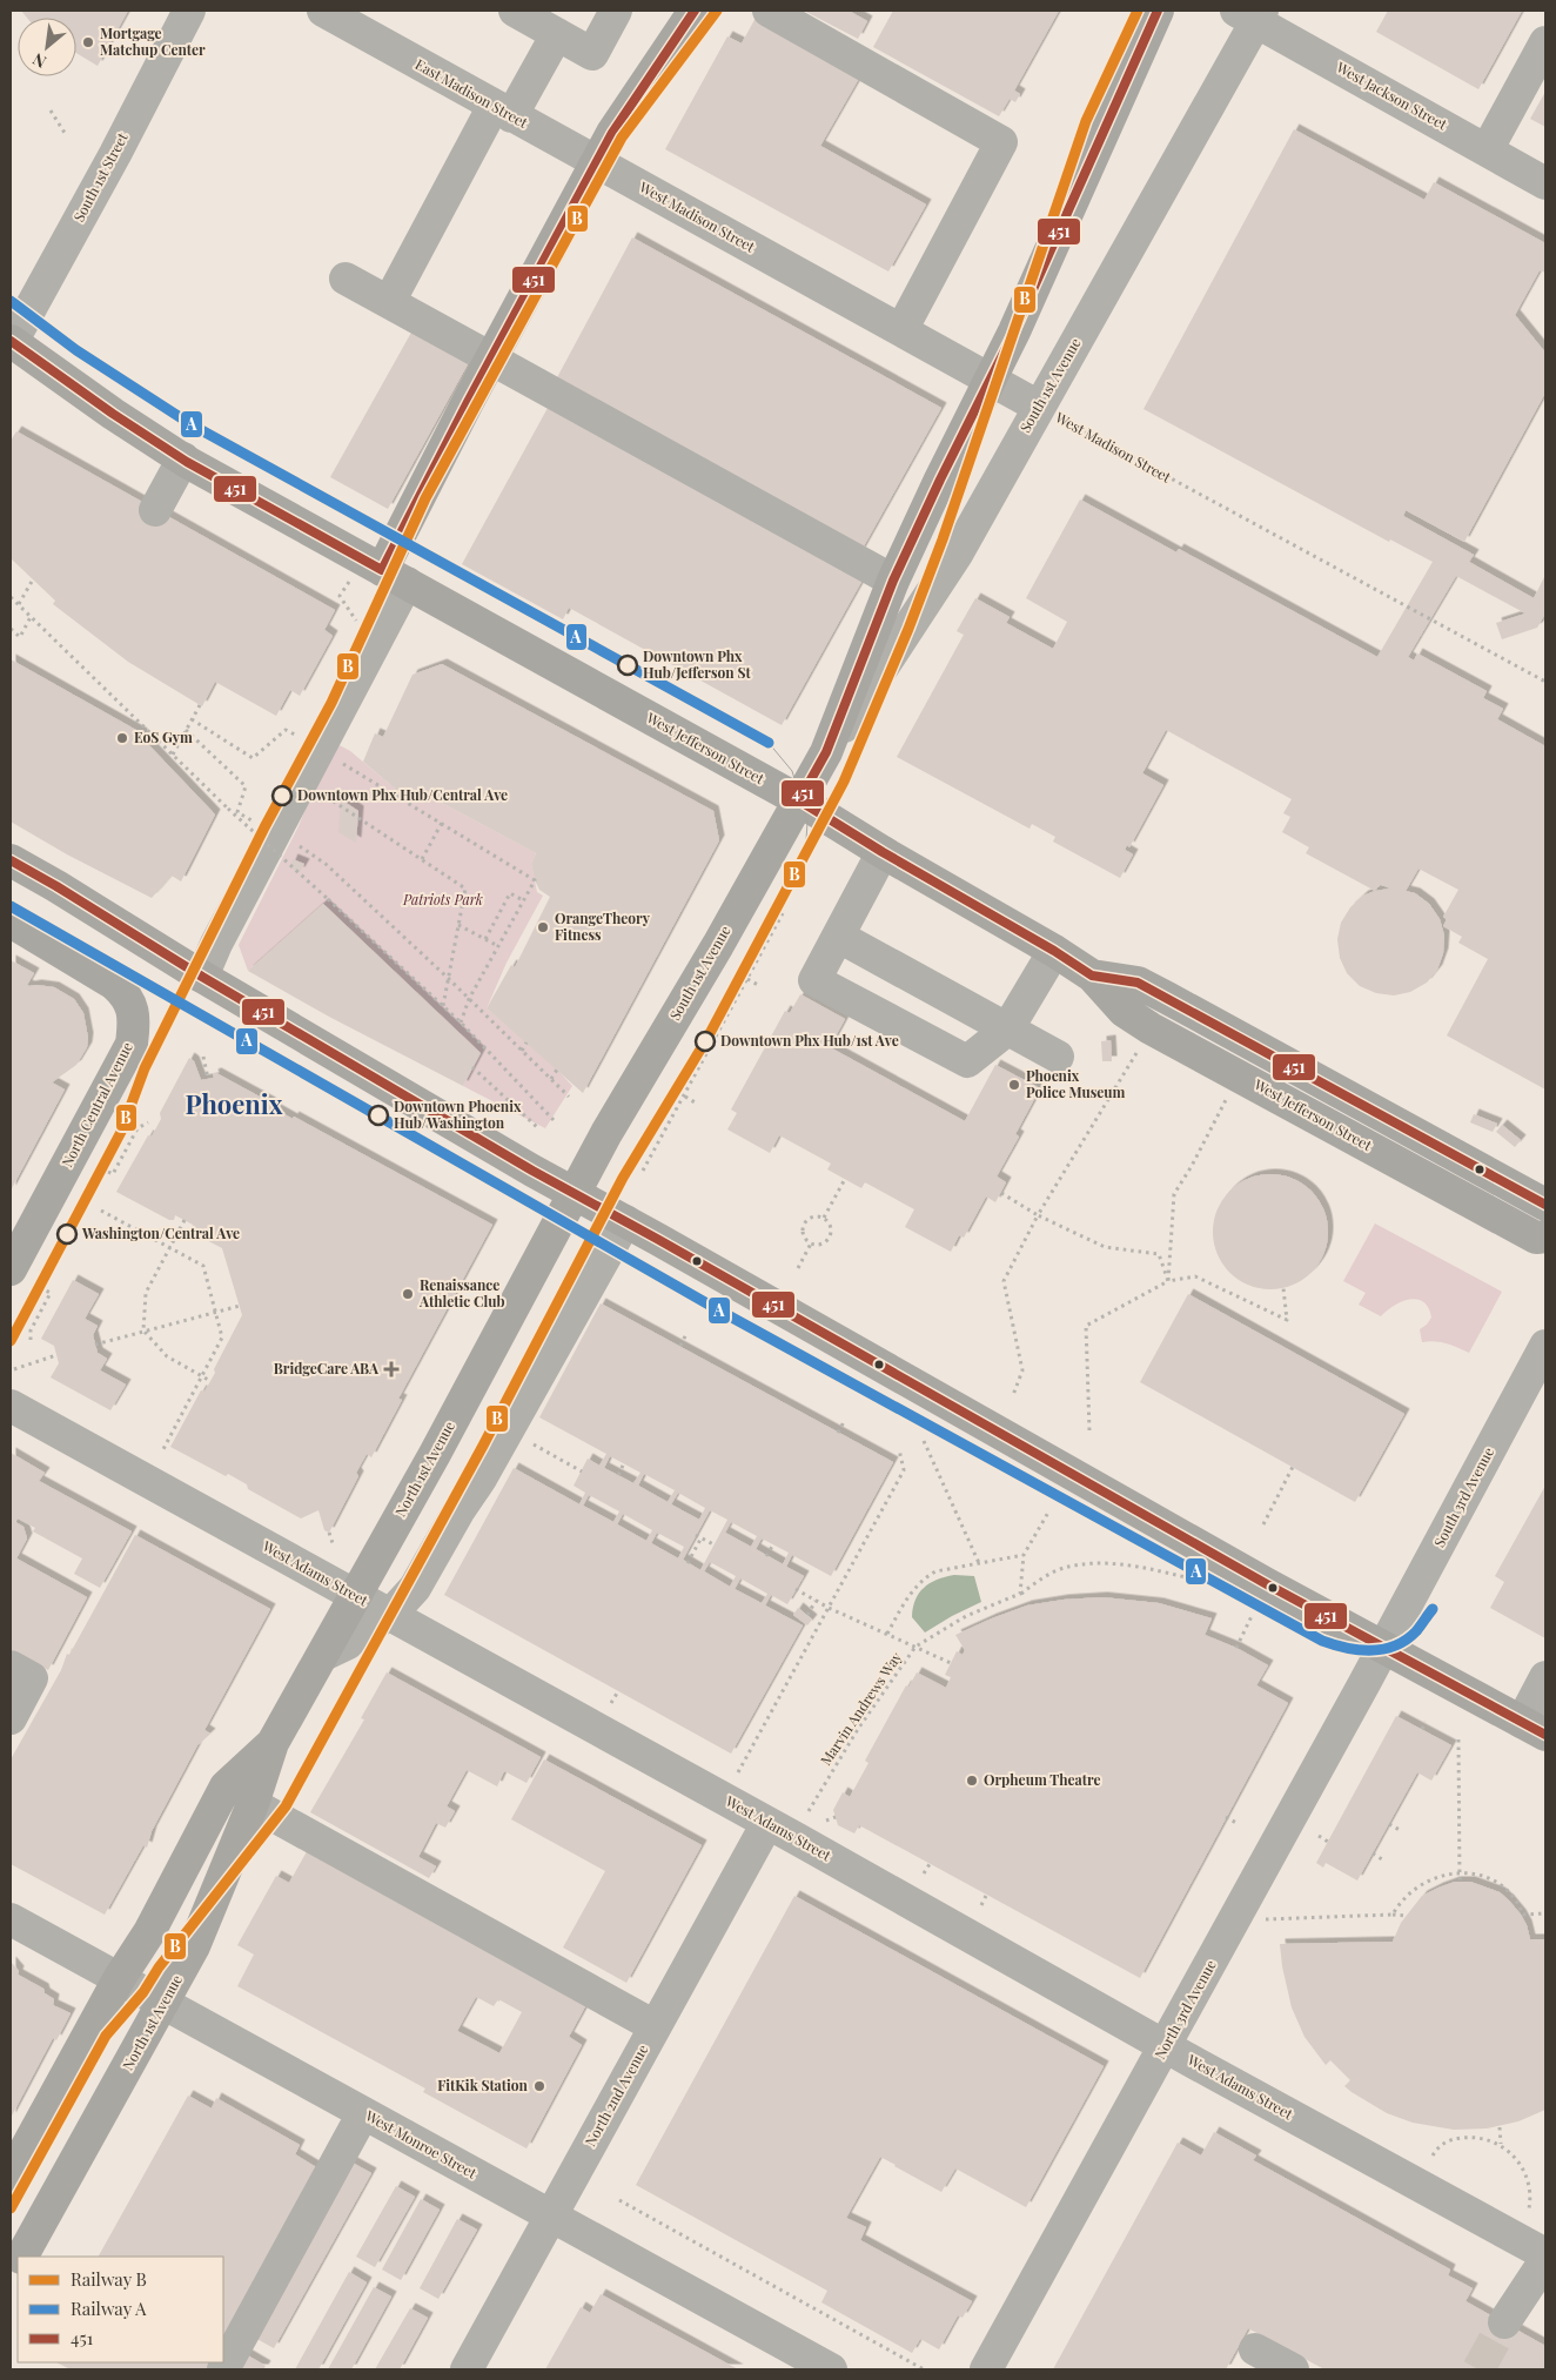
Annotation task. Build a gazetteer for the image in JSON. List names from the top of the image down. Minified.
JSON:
{"streets":{"main road":["South 1st Avenue","West Jefferson Street","North Central Avenue","North 1st Avenue"],"street":["East Madison Street","West Jackson Street","South 1st Street","West Madison Street","South 3rd Avenue","West Adams Street","North 3rd Avenue","North 2nd Avenue","West Monroe Street"],"path":["Marvin Andrews Way"]},"crossings":[["East Madison Street","West Madison Street"],["West Jackson Street","South 1st Avenue"],["South 1st Street","West Jefferson Street"],["West Madison Street","South 1st Avenue"],["South 1st Avenue","West Jefferson Street"],["South 1st Avenue","North 1st Avenue"],["North 1st Avenue","West Adams Street"],["North 1st Avenue","West Monroe Street"],["South 3rd Avenue","North 3rd Avenue"],["West Adams Street","North 3rd Avenue"],["West Adams Street","North 2nd Avenue"],["North 2nd Avenue","West Monroe Street"]],"districts":["Phoenix"],"parks":["Patriots Park"],"places":{"other":["Mortgage Matchup Center","Downtown Phx Hub/Jefferson St","EoS Gym","Downtown Phx Hub/Central Ave","OrangeTheory Fitness","Downtown Phx Hub/1st Ave","Phoenix Police Museum","Downtown Phoenix Hub/Washington","Washington/Central Ave","Renaissance Athletic Club","Orpheum Theatre","FitKik Station"],"health":["BridgeCare ABA"]},"lines":["rail line B","transit line 451","rail line A"],"legend":["Railway B","Railway A","451"],"north":"bottom left"}
